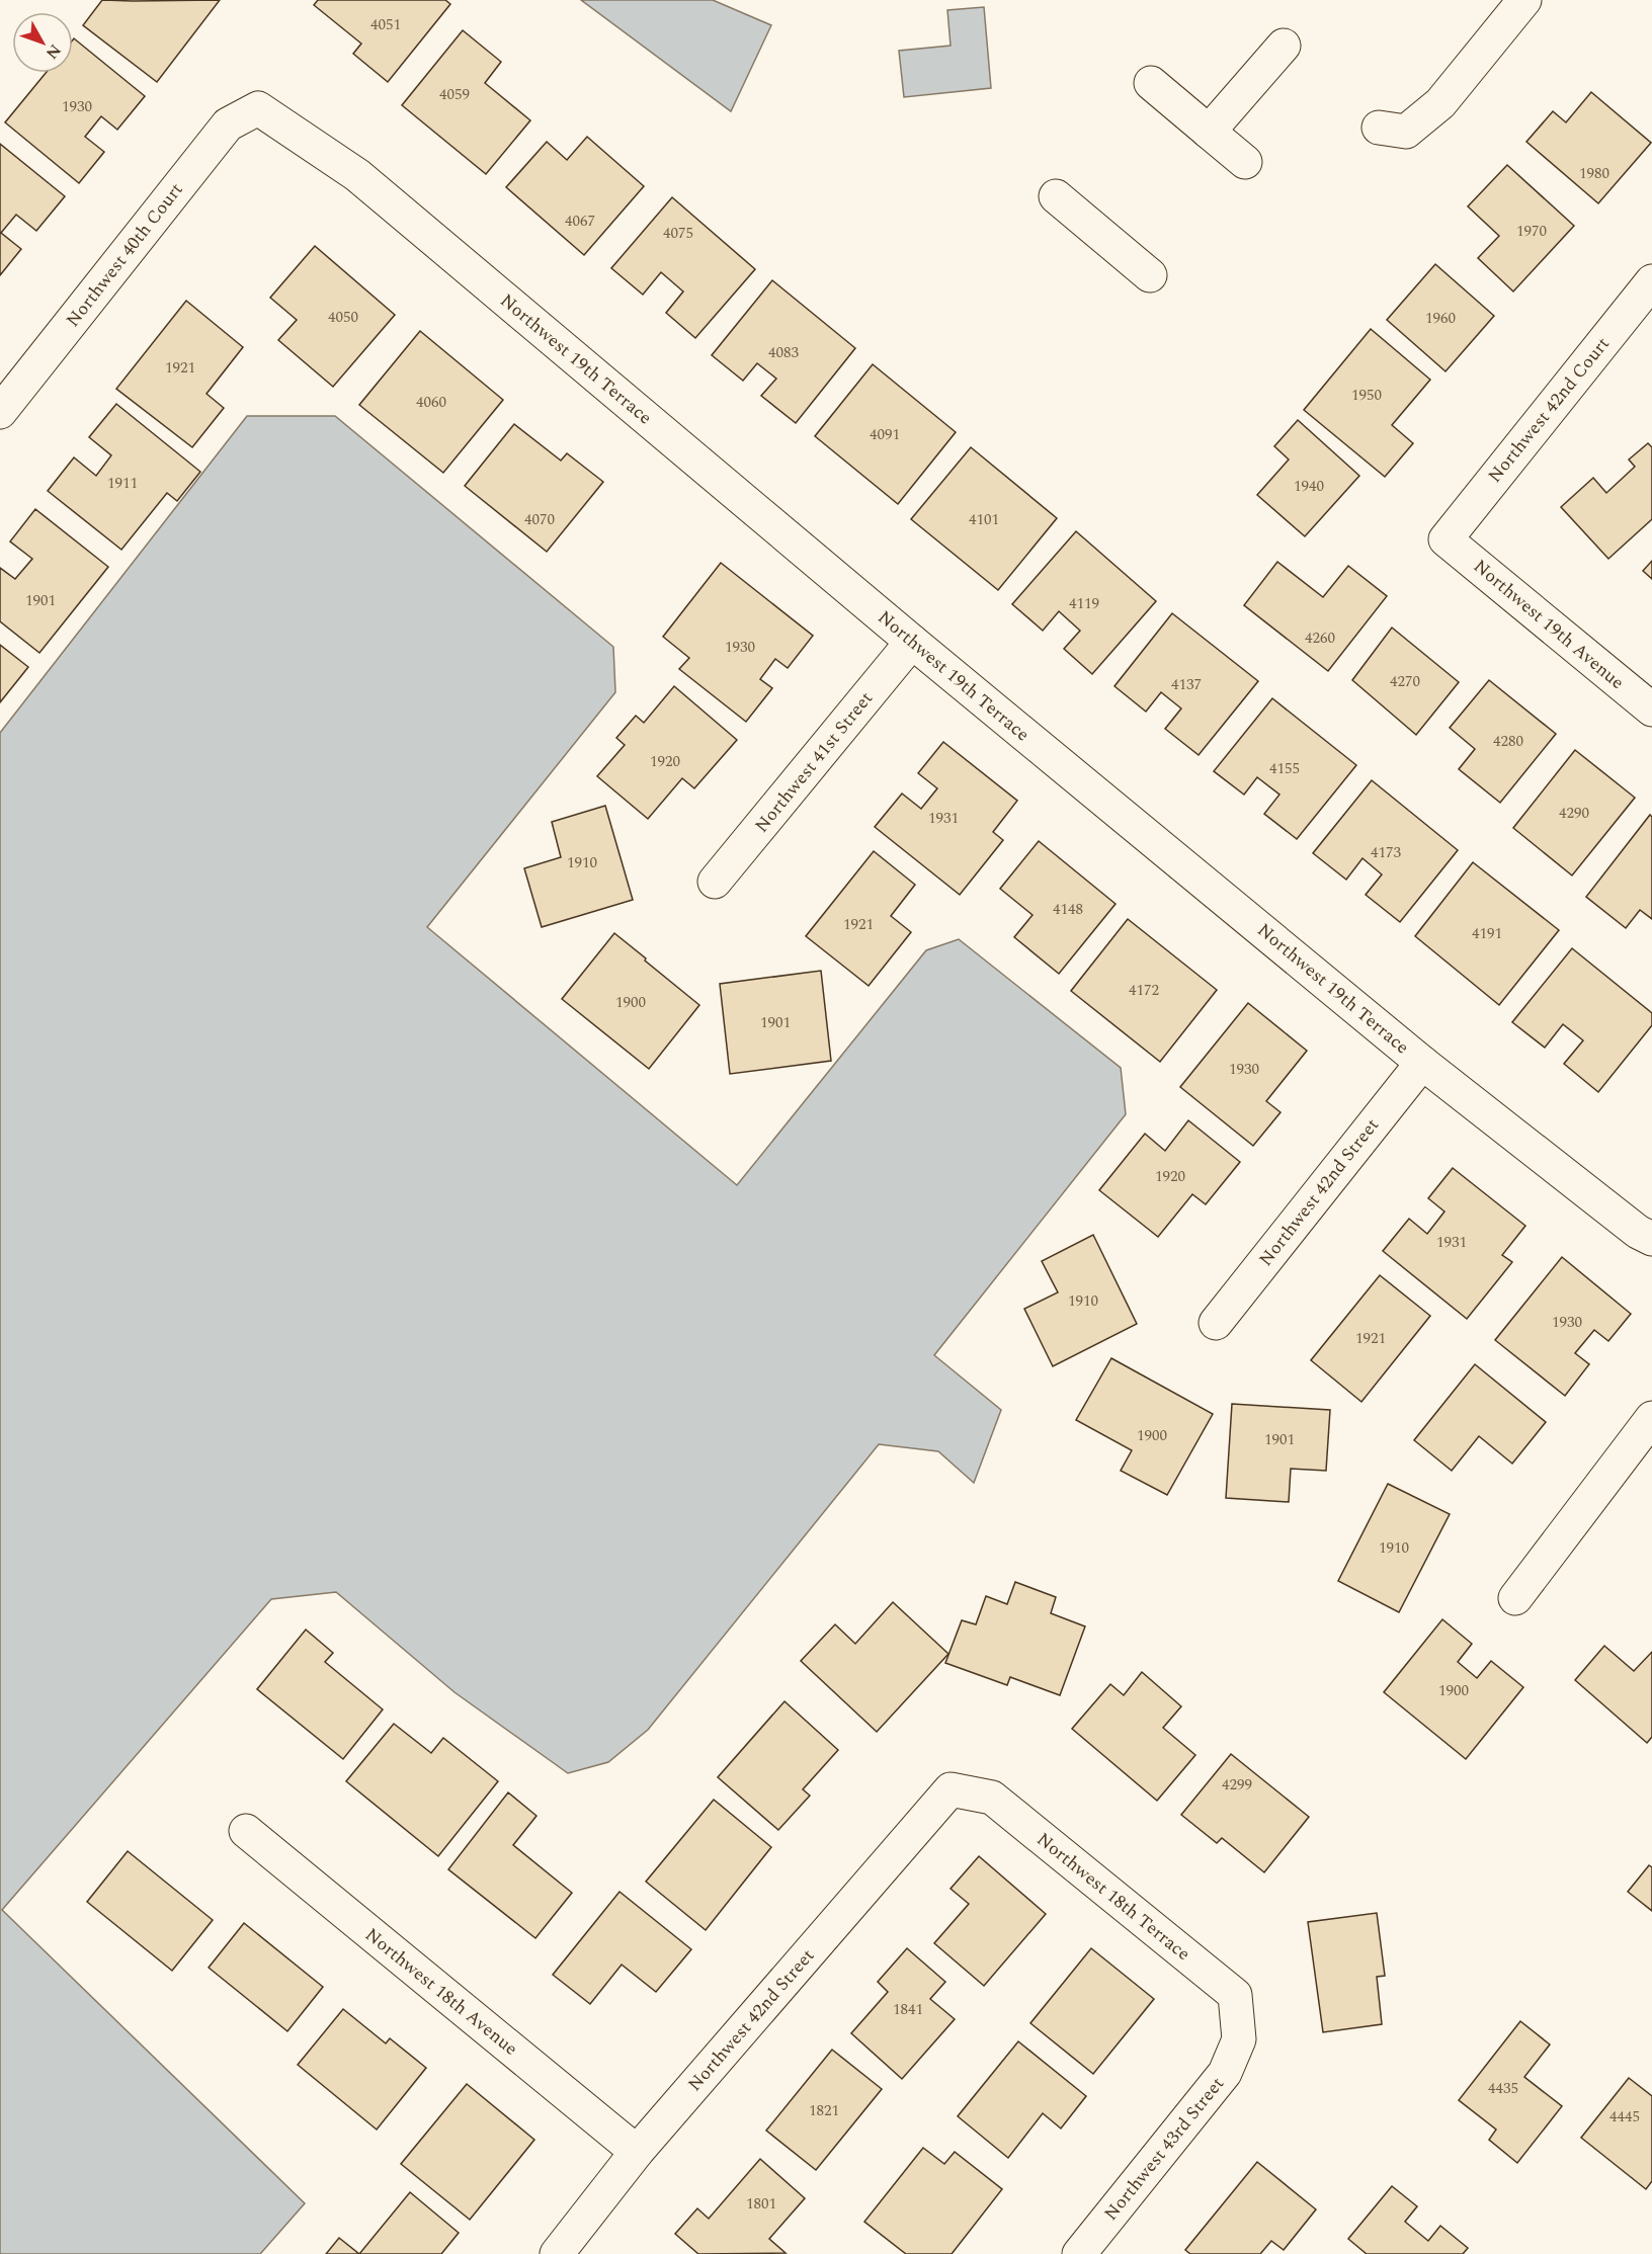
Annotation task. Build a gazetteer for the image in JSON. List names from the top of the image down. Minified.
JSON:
{"streets":{"street":["Northwest 40th Court","Northwest 19th Terrace","Northwest 42nd Court","Northwest 19th Avenue","Northwest 41st Street","Northwest 42nd Street","Northwest 18th Terrace","Northwest 18th Avenue","Northwest 43rd Street"]},"crossings":[["Northwest 40th Court","Northwest 19th Terrace"],["Northwest 19th Terrace","Northwest 41st Street"],["Northwest 19th Terrace","Northwest 42nd Street"],["Northwest 42nd Court","Northwest 19th Avenue"],["Northwest 42nd Street","Northwest 18th Terrace"],["Northwest 42nd Street","Northwest 18th Avenue"],["Northwest 18th Terrace","Northwest 43rd Street"]],"house_numbers":["4051","4059","1930","1980","4067","1970","4075","4050","1960","4083","1921","1950","4060","4091","1911","1940","4070","4101","1901","4119","4260","1930","4270","4137","4280","1920","4155","4290","1931","4173","1910","4148","1921","4191","4172","1900","1901","1930","1920","1931","1910","1930","1921","1900","1901","1910","1900","4299","1841","4435","1821","4445","1801"],"north":"bottom right"}
